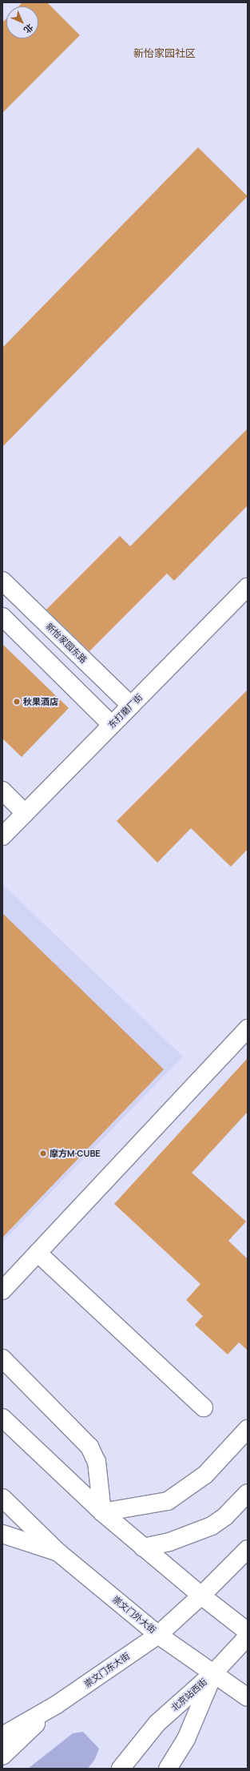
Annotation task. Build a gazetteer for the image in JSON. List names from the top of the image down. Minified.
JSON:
{"streets":{"main road":["新怡家园东路","东打磨厂街","崇文门外大街","崇文门东大街","北京站西街"]},"crossings":[["新怡家园东路","东打磨厂街"],["崇文门外大街","崇文门东大街"],["崇文门外大街","北京站西街"]],"districts":["新怡家园社区"],"places":["秋果酒店","摩方M·CUBE"],"north":"bottom right"}
